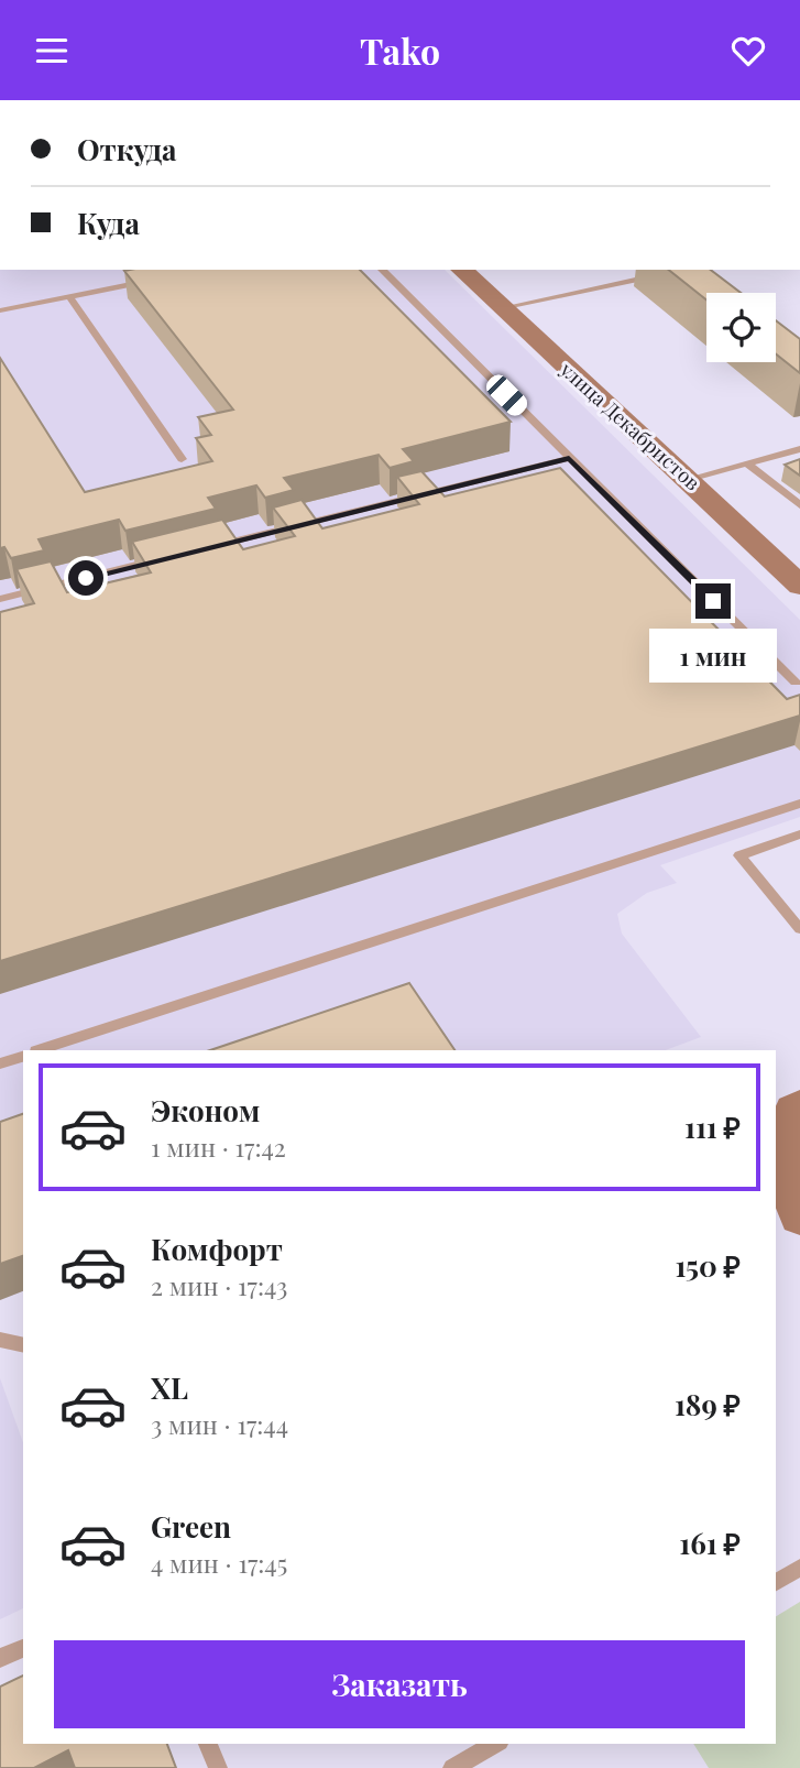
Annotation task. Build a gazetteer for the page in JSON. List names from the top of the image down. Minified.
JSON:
{"streets":{"street":["улица Декабристов"]},"page":{"header":"Tako","banner":["Откуда","Куда"],"bubble":"1 мин","list":[{"name":"Эконом","note":"1 мин · 17:42","value":"111 ₽"},{"name":"Комфорт","note":"2 мин · 17:43","value":"150 ₽"},{"name":"XL","note":"3 мин · 17:44","value":"189 ₽"},{"name":"Green","note":"4 мин · 17:45","value":"161 ₽"}],"buttons":"Заказать"}}
